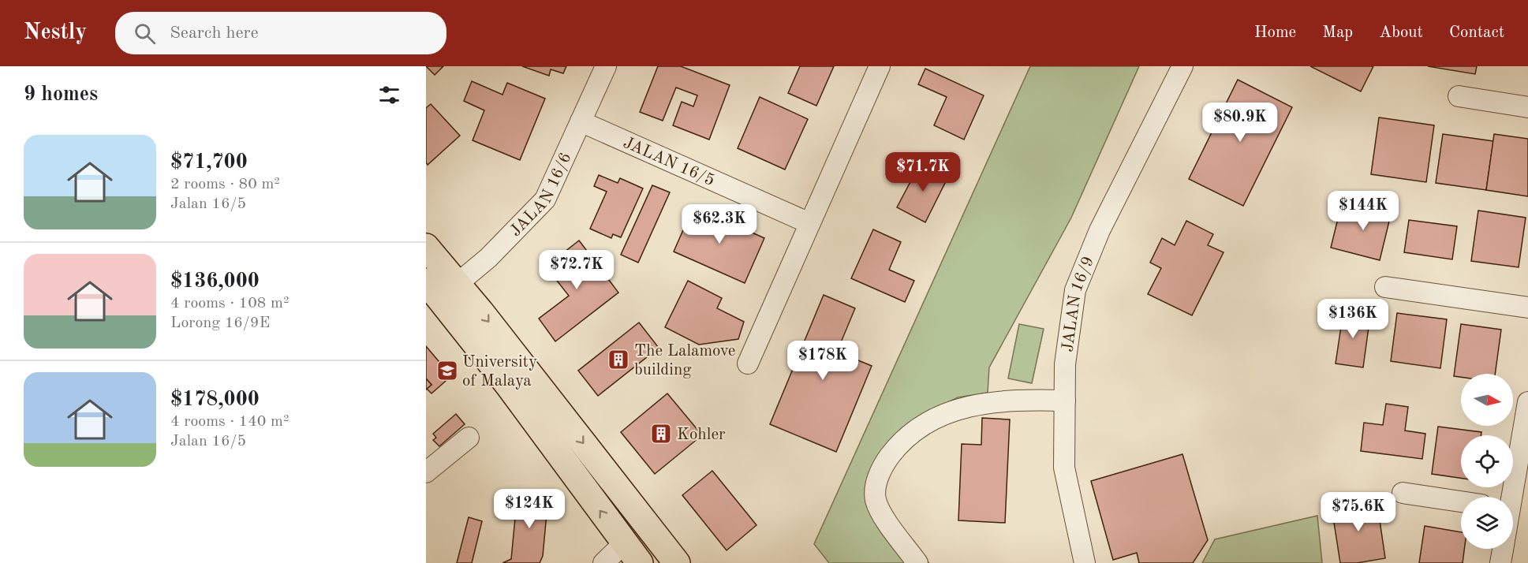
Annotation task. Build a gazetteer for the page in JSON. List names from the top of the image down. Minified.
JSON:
{"streets":{"street":["JALAN 16/5","JALAN 16/6","JALAN 16/9"]},"crossings":[["JALAN 16/5","JALAN 16/6"]],"places":{"building":["The Lalamove building","Kohler"],"school or university":["University of Malaya"]},"north":"right","page":{"header":"Nestly","search":"Search here","nav":["Home","Map","About","Contact"],"heading":"9 homes","price":["$80.9K","$71.7K","$144K","$62.3K","$72.7K","$136K","$178K","$124K","$75.6K"],"list":[{"name":"$71,700","note":"2 rooms · 80 m² · Jalan 16/5"},{"name":"$136,000","note":"4 rooms · 108 m² · Lorong 16/9E"},{"name":"$178,000","note":"4 rooms · 140 m² · Jalan 16/5"}]}}
